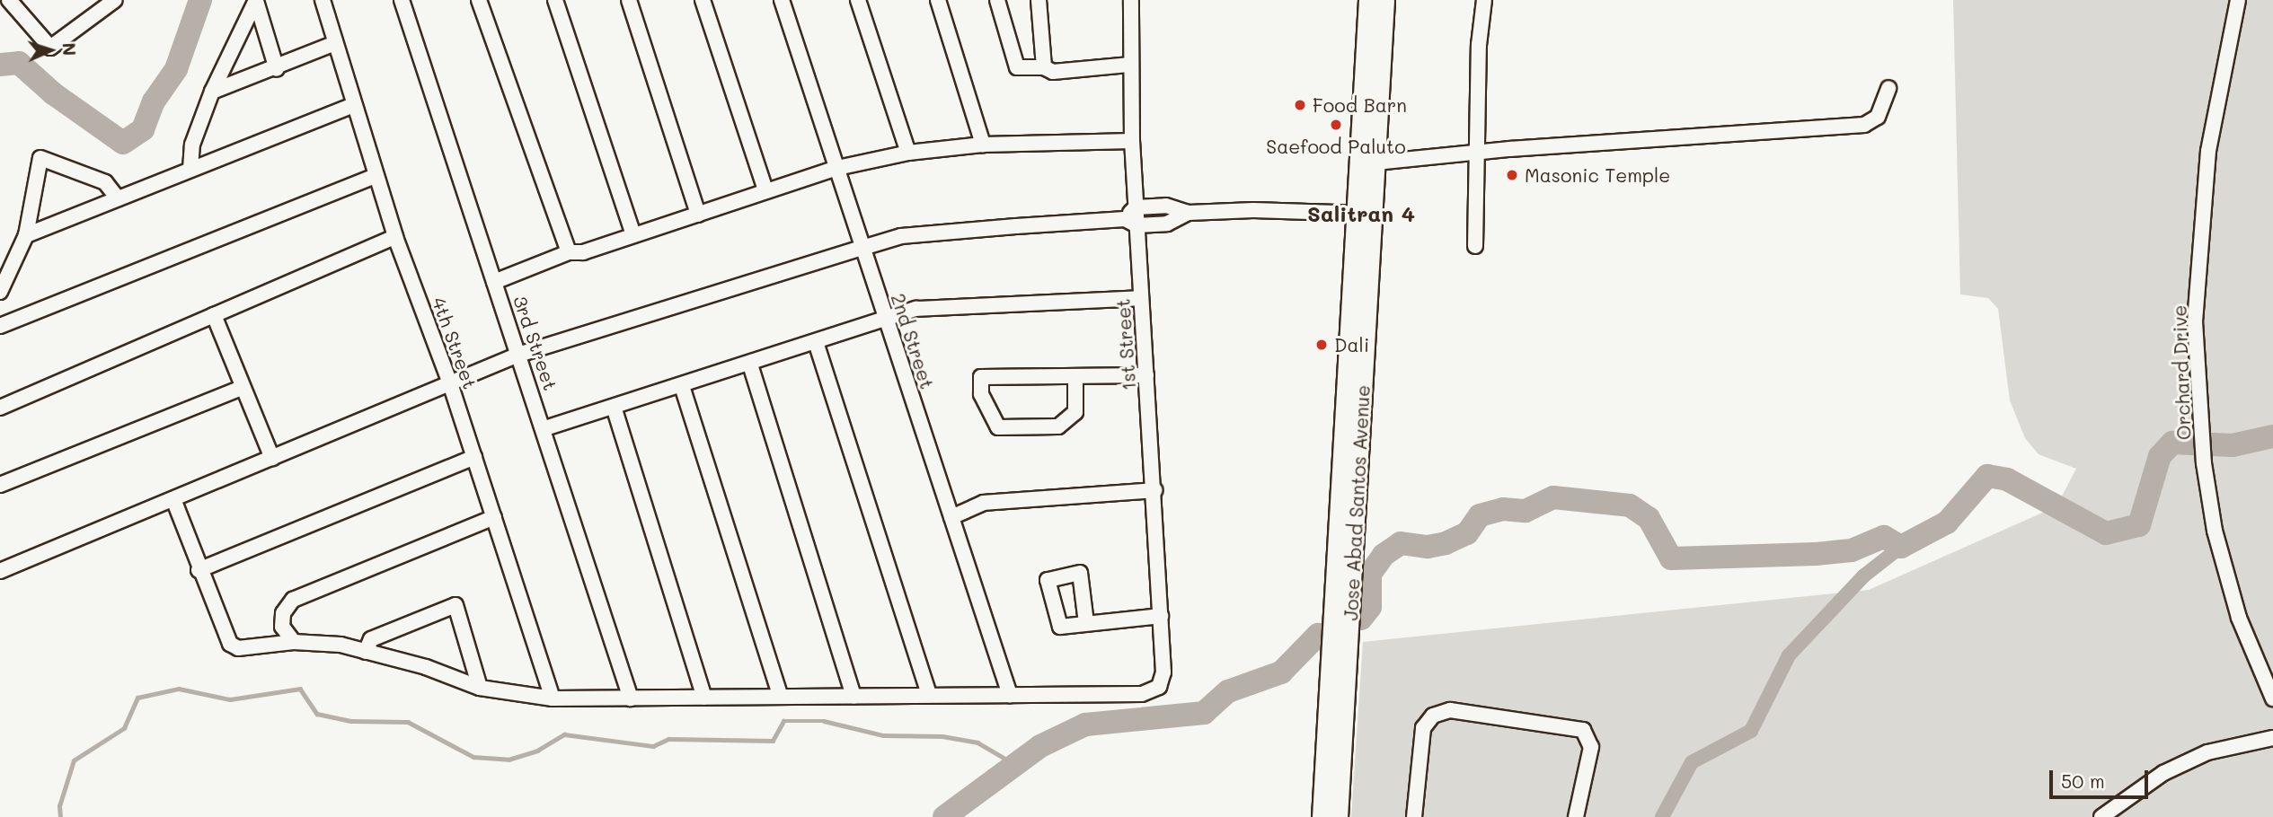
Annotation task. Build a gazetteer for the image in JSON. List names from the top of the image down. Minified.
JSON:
{"streets":{"main road":["Jose Abad Santos Avenue"],"street":["2nd Street","4th Street","3rd Street","1st Street","Orchard Drive"]},"crossings":[["2nd Street","1st Street"]],"districts":["Salitran 4"],"places":["Food Barn","Saefood Paluto","Masonic Temple","Dali"],"scale_bar":"50 m","north":"right"}
